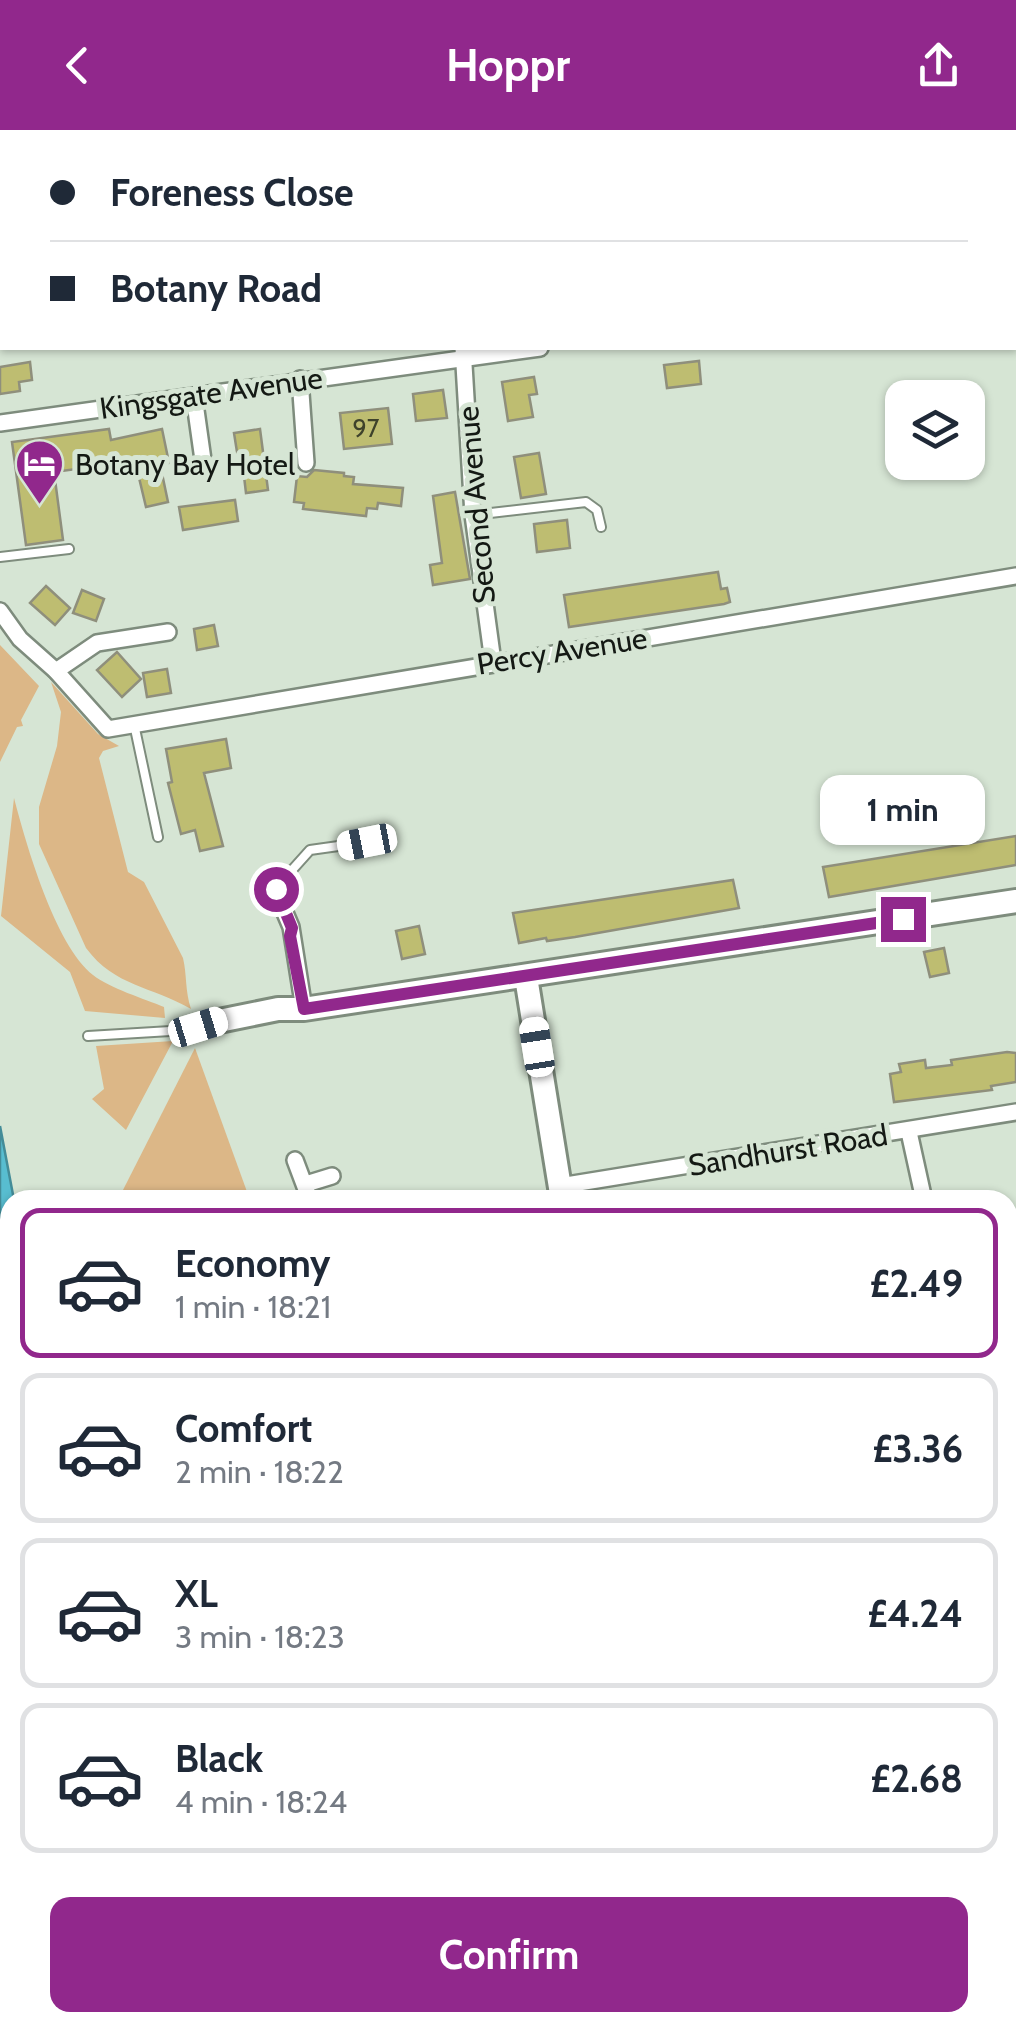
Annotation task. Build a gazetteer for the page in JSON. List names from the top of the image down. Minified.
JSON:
{"streets":{"street":["Kingsgate Avenue","Second Avenue","Percy Avenue","Sandhurst Road"]},"crossings":[["Kingsgate Avenue","Second Avenue"],["Second Avenue","Percy Avenue"]],"places":{"hotel":["Botany Bay Hotel"]},"house_numbers":["97"],"page":{"header":"Hoppr","banner":["Foreness Close","Botany Road"],"bubble":"1 min","list":[{"name":"Economy","note":"1 min · 18:21","value":"£2.49"},{"name":"Comfort","note":"2 min · 18:22","value":"£3.36"},{"name":"XL","note":"3 min · 18:23","value":"£4.24"},{"name":"Black","note":"4 min · 18:24","value":"£2.68"}],"buttons":"Confirm"}}
